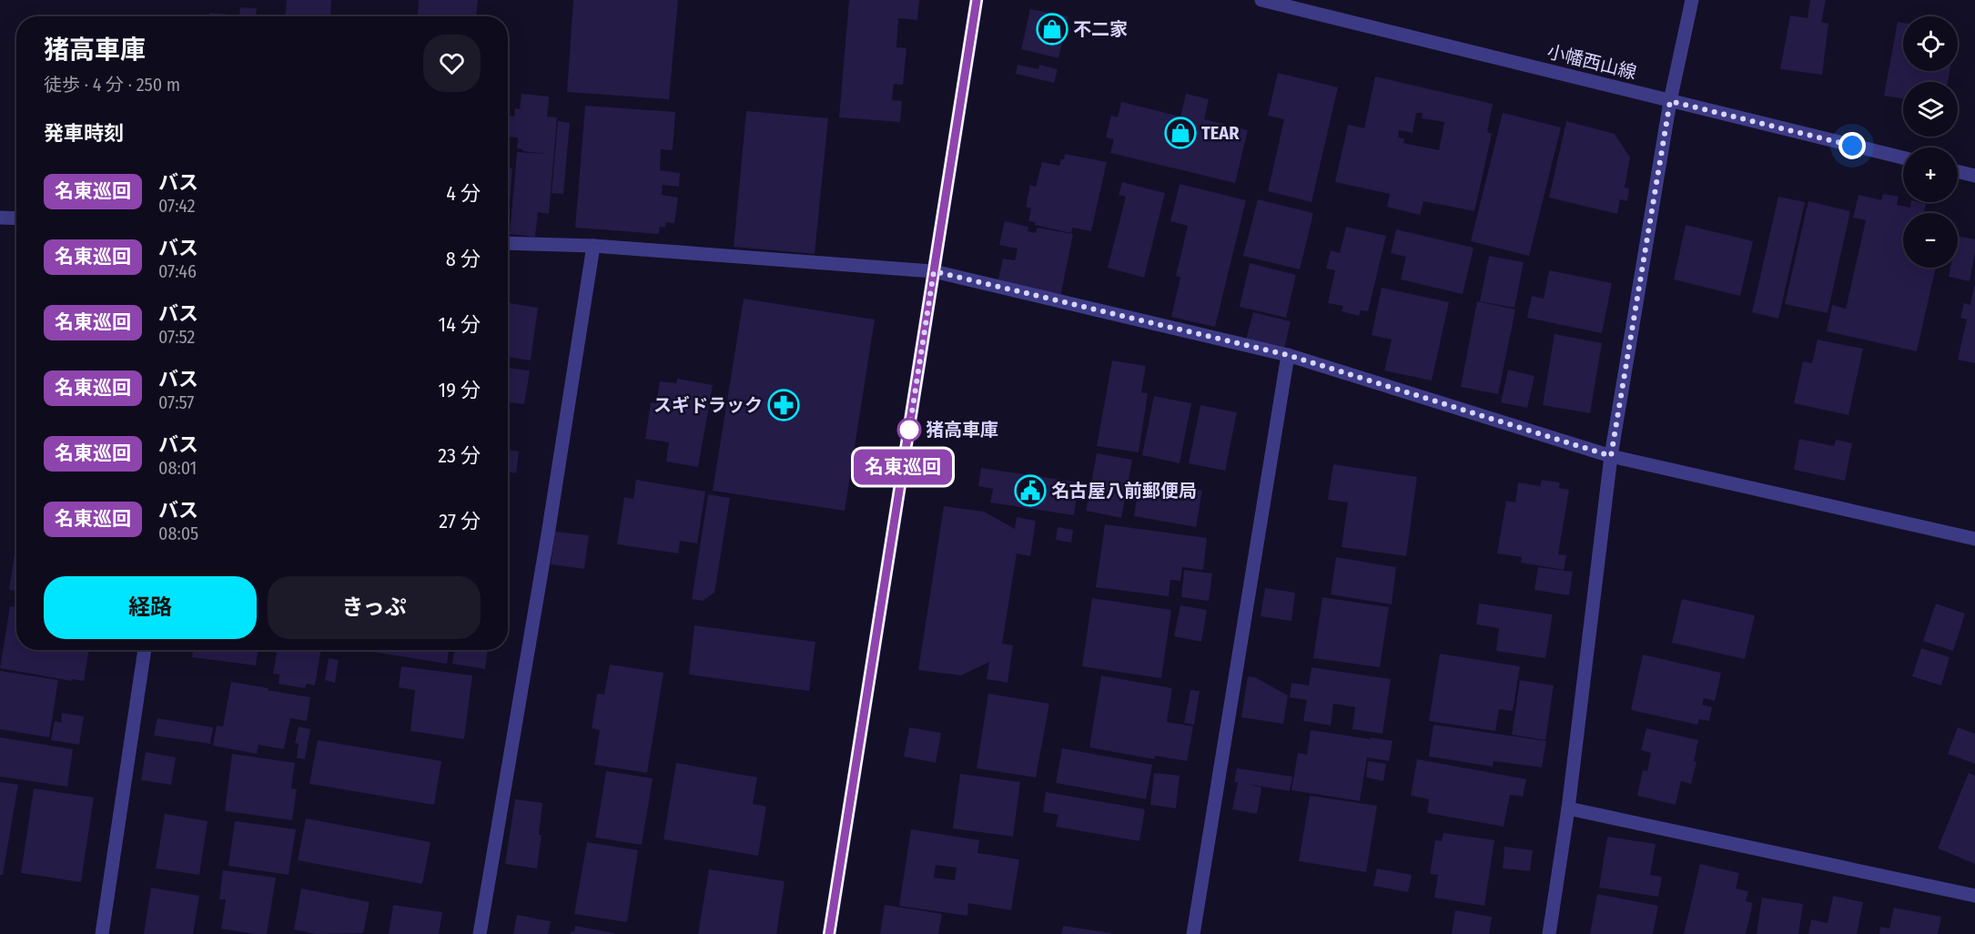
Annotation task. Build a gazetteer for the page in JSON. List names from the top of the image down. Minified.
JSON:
{"streets":{"street":["小幡西山線"]},"places":{"shop":["不二家","TEAR"],"pharmacy":["スギドラック"],"other":["猪高車庫"],"public building":["名古屋八前郵便局"]},"lines":["bus line 名東巡回"],"page":{"on_map":"名東巡回","map_buttons":["+","−"],"heading":[["猪高車庫","徒歩 · 4 分 · 250 m"],"発車時刻"],"list":[{"mark":"名東巡回","name":"バス","note":"07:42","value":"4 分"},{"mark":"名東巡回","name":"バス","note":"07:46","value":"8 分"},{"mark":"名東巡回","name":"バス","note":"07:52","value":"14 分"},{"mark":"名東巡回","name":"バス","note":"07:57","value":"19 分"},{"mark":"名東巡回","name":"バス","note":"08:01","value":"23 分"},{"mark":"名東巡回","name":"バス","note":"08:05","value":"27 分"}],"buttons":["経路","きっぷ"]}}
